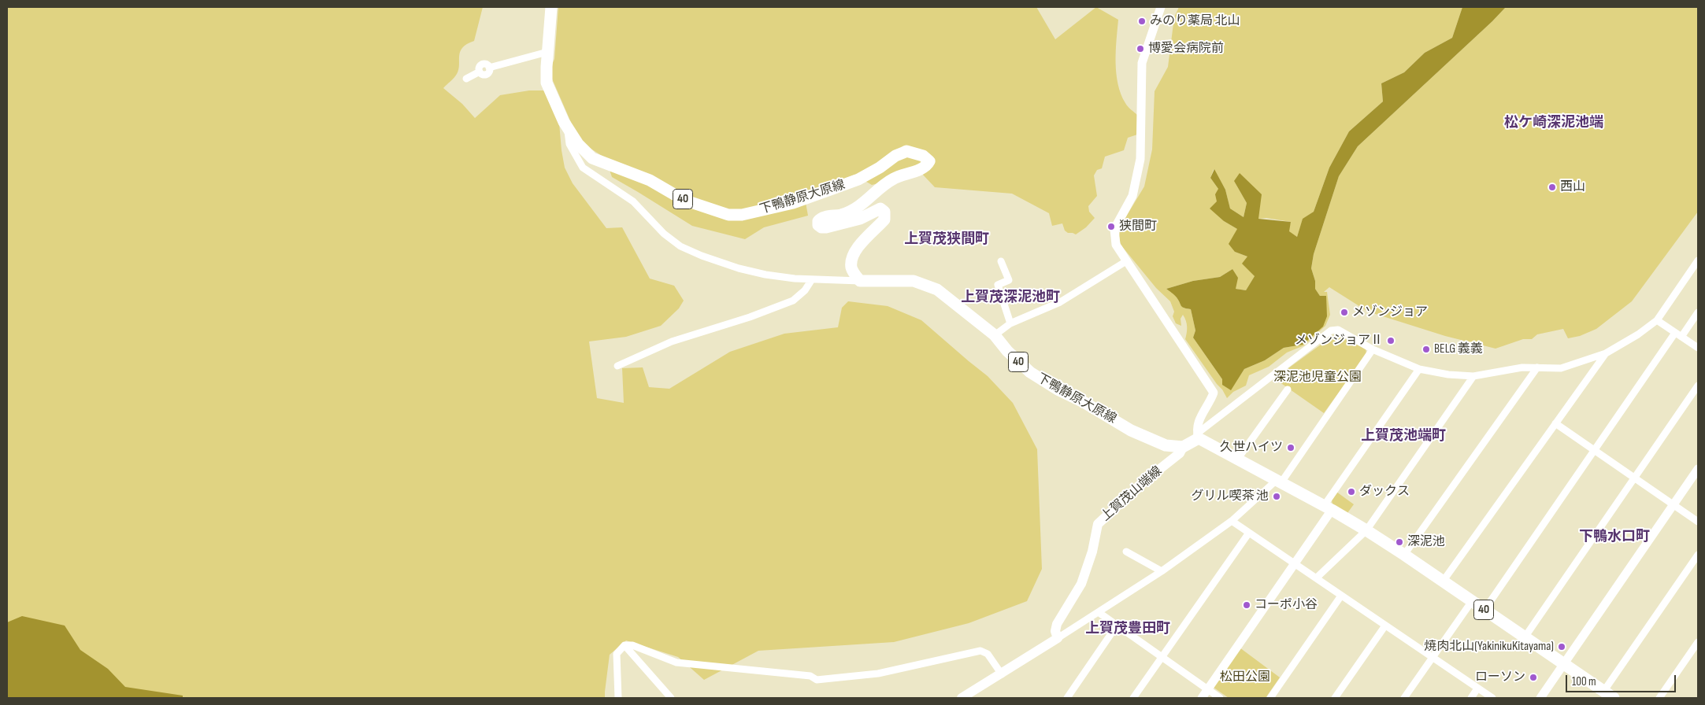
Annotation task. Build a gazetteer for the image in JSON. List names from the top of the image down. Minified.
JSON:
{"streets":{"main road":["下鴨静原大原線","40","上賀茂山端線"]},"crossings":[["下鴨静原大原線","上賀茂山端線"]],"districts":["松ケ崎深泥池端","上賀茂狭間町","上賀茂深泥池町","上賀茂池端町","下鴨水口町","上賀茂豊田町"],"parks":["深泥池児童公園","松田公園"],"places":["みのり薬局 北山","博愛会病院前","西山","狭間町","メゾンジョア","メゾンジョアⅡ","BELG 義義","久世ハイツ","ダックス","グリル喫茶 池","深泥池","コーポ小谷","焼肉北山(YakinikuKitayama)","ローソン"],"scale_bar":"100 m"}
